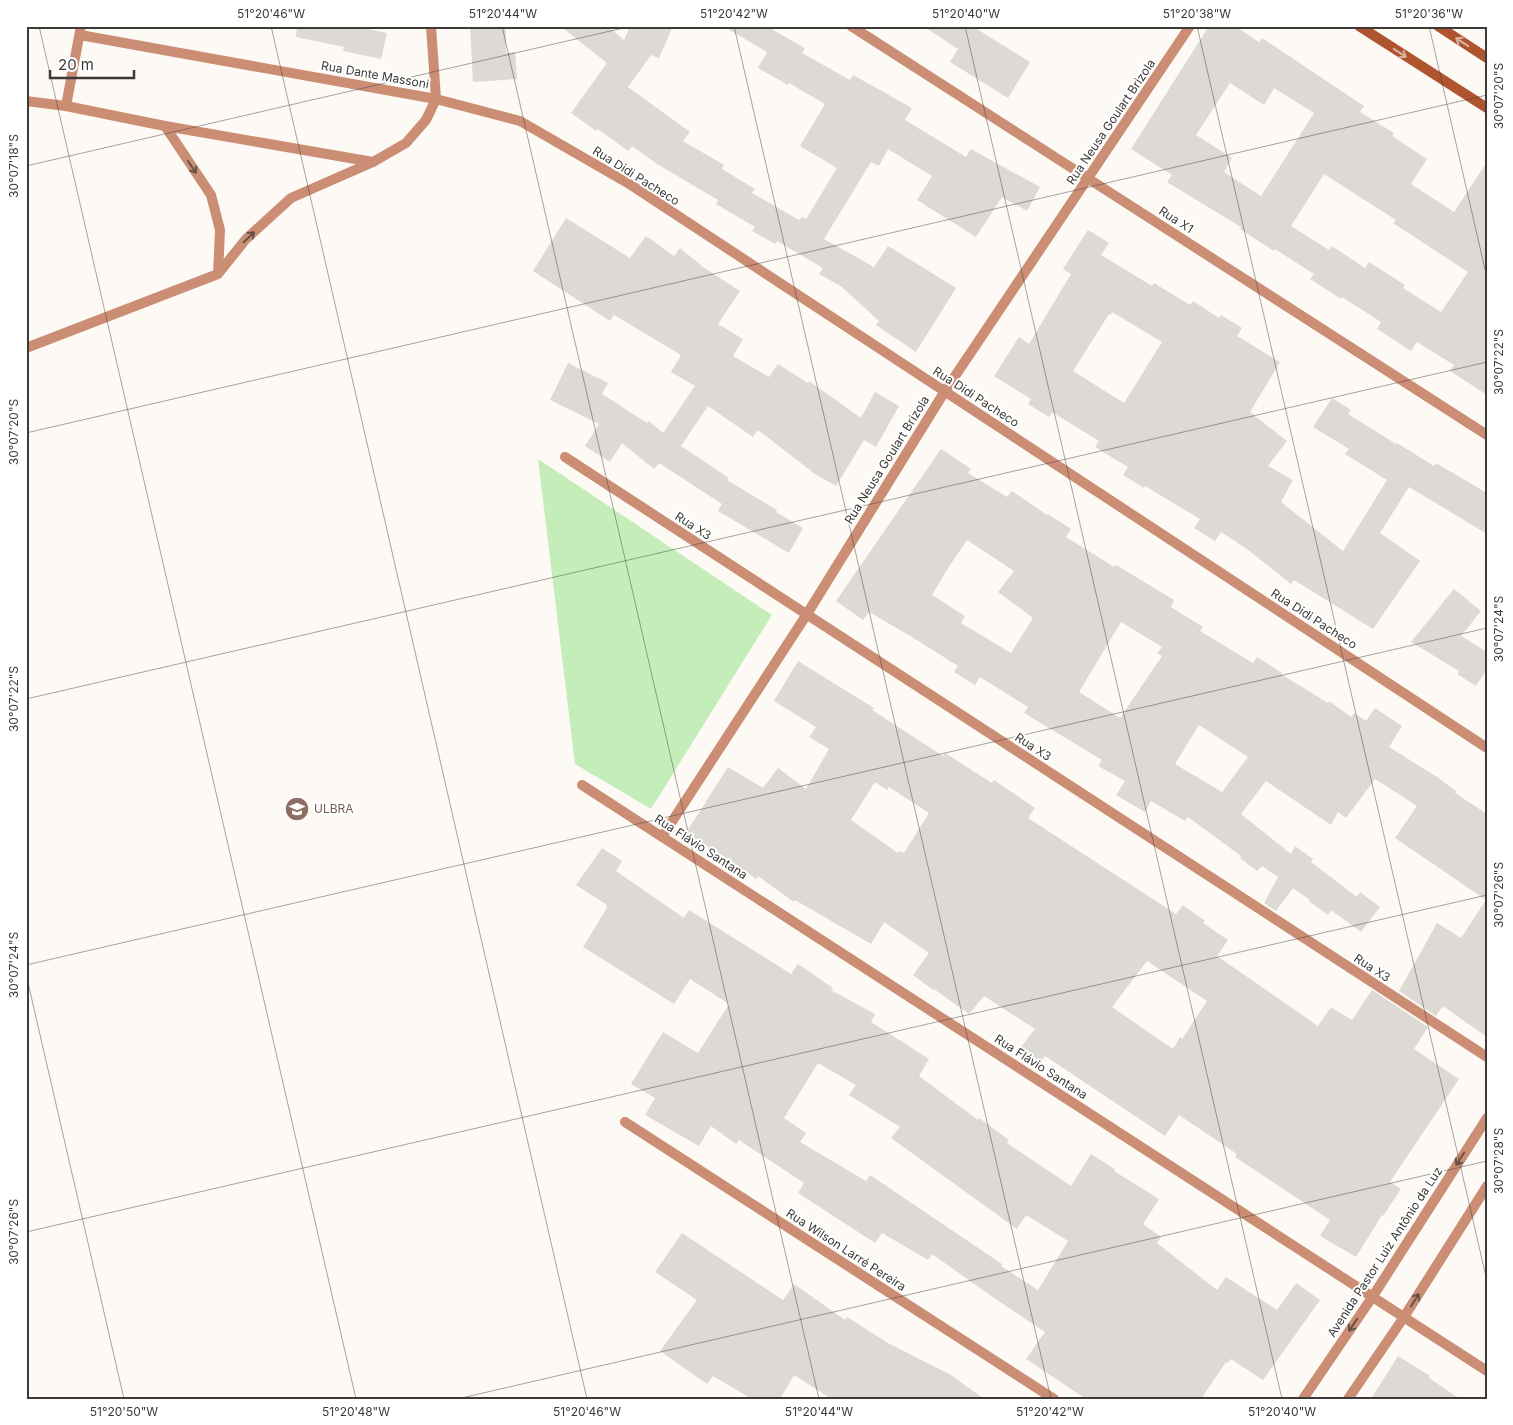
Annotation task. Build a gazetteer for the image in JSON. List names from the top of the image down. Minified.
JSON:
{"streets":{"street":["Rua Dante Massoni","Rua Neusa Goulart Brizola","Rua Didi Pacheco","Rua X1","Rua X3","Rua Flávio Santana","Rua Wilson Larré Pereira","Avenida Pastor Luiz Antônio da Luz"]},"crossings":[["Rua Dante Massoni","Rua Didi Pacheco"],["Rua Neusa Goulart Brizola","Rua Didi Pacheco"],["Rua Neusa Goulart Brizola","Rua X1"],["Rua Neusa Goulart Brizola","Rua X3"],["Rua Neusa Goulart Brizola","Rua Flávio Santana"],["Rua Flávio Santana","Avenida Pastor Luiz Antônio da Luz"]],"places":{"school or university":["ULBRA"]},"scale_bar":"20 m","coordinates":["51°20'46\"W","51°20'44\"W","51°20'42\"W","51°20'40\"W","51°20'38\"W","51°20'36\"W","30°07'20\"S","30°07'18\"S","30°07'22\"S","30°07'24\"S","30°07'26\"S","30°07'28\"S","51°20'50\"W","51°20'48\"W"]}
